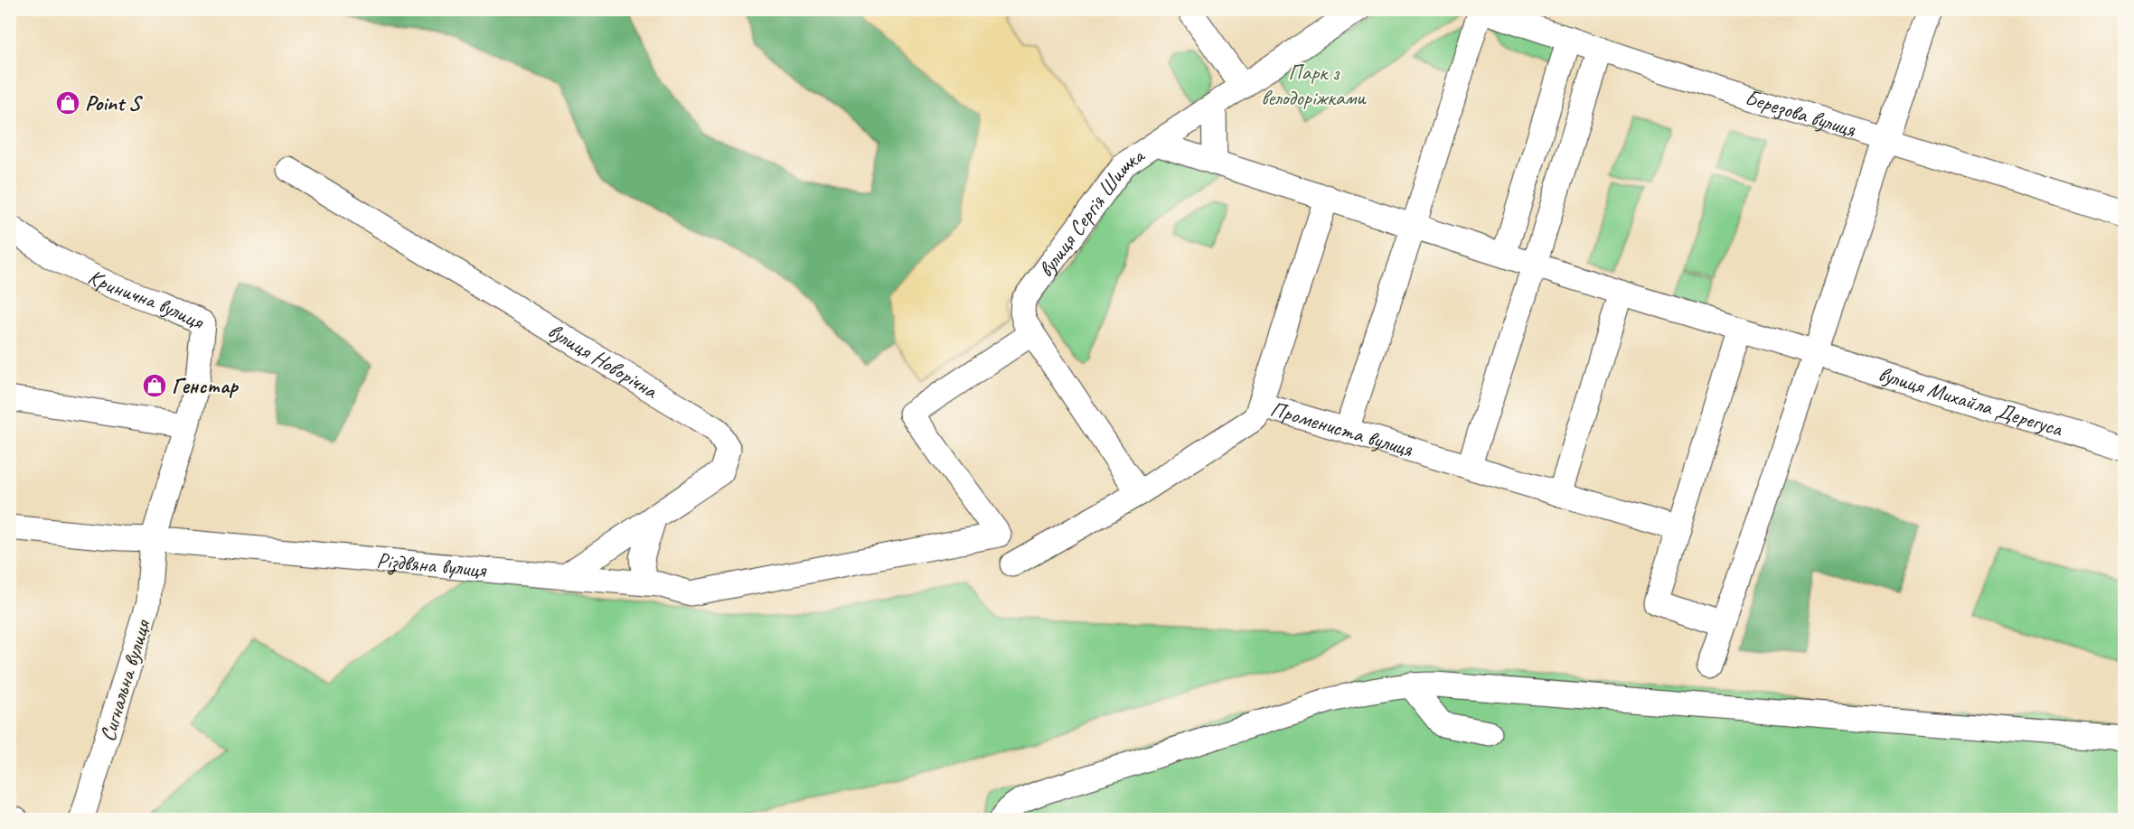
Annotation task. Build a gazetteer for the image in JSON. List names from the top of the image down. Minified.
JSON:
{"streets":{"street":["Березова вулиця","вулиця Сергія Шишка","Кринична вулиця","вулиця Новорічна","вулиця Михайла Дерегуса","Промениста вулиця","Різдвяна вулиця","Сигнальна вулиця"]},"crossings":[["вулиця Сергія Шишка","вулиця Михайла Дерегуса"],["вулиця Сергія Шишка","Промениста вулиця"],["вулиця Сергія Шишка","Різдвяна вулиця"],["Кринична вулиця","Різдвяна вулиця"],["Кринична вулиця","Сигнальна вулиця"],["вулиця Новорічна","Різдвяна вулиця"],["Різдвяна вулиця","Сигнальна вулиця"]],"parks":["Парк з велодоріжками"],"places":{"shop":["Point S","Генстар"]}}
